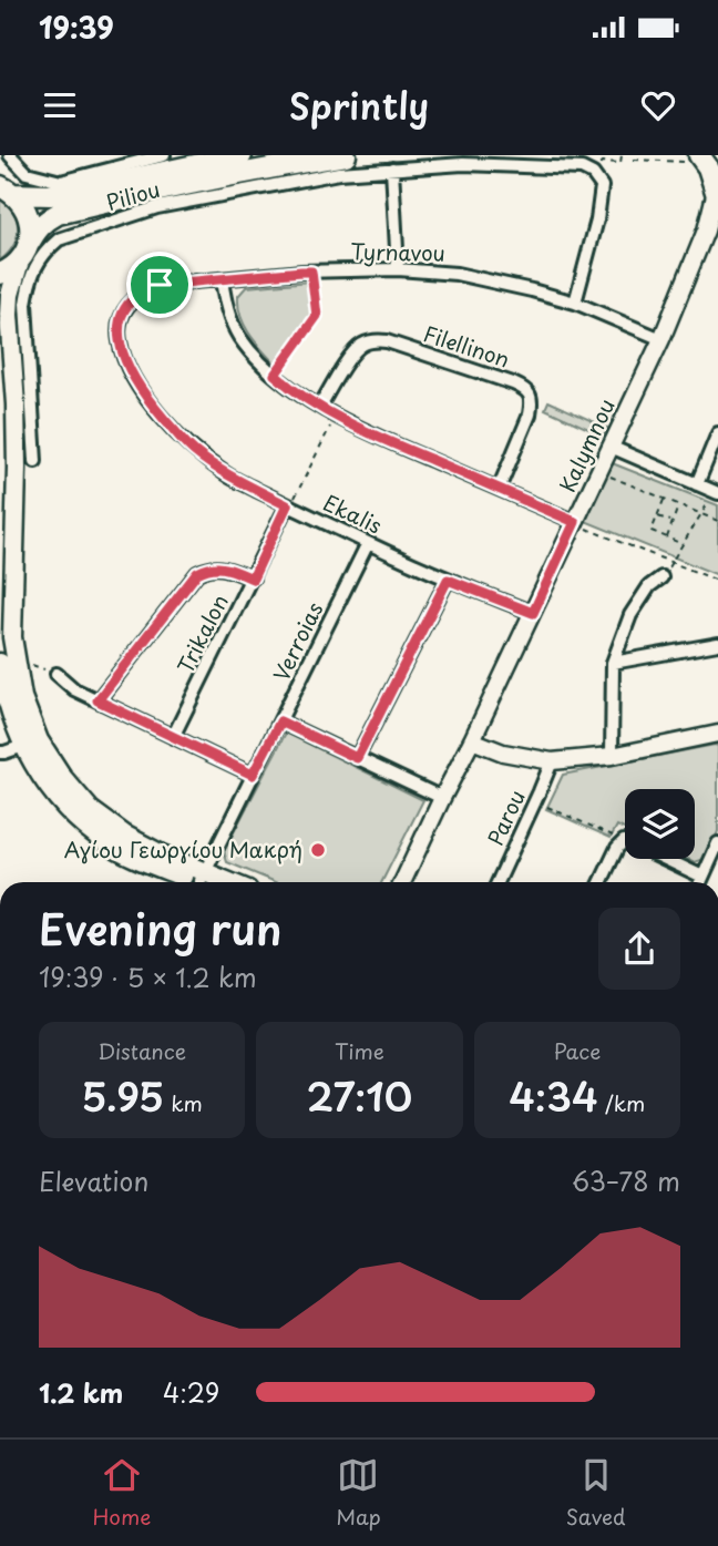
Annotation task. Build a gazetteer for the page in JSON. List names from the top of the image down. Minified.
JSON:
{"streets":{"street":["Piliou","Tyrnavou","Filellinon","Kalymnou","Ekalis","Trikalon","Verroias","Parou"]},"crossings":[["Tyrnavou","Kalymnou"],["Tyrnavou","Ekalis"],["Kalymnou","Ekalis"],["Ekalis","Trikalon"],["Ekalis","Verroias"]],"places":["Αγίου Γεωργίου Μακρή"],"page":{"status":"19:39","header":"Sprintly","heading":["Evening run","19:39 · 5 × 1.2 km"],"stats":[["Distance","5.95 km"],["Time","27:10"],["Pace","4:34 /km"]],"chart":["Elevation","63–78 m"],"list":[{"name":"1.2 km","note":"4:29"}],"tabs":["Home","Map","Saved"]}}
